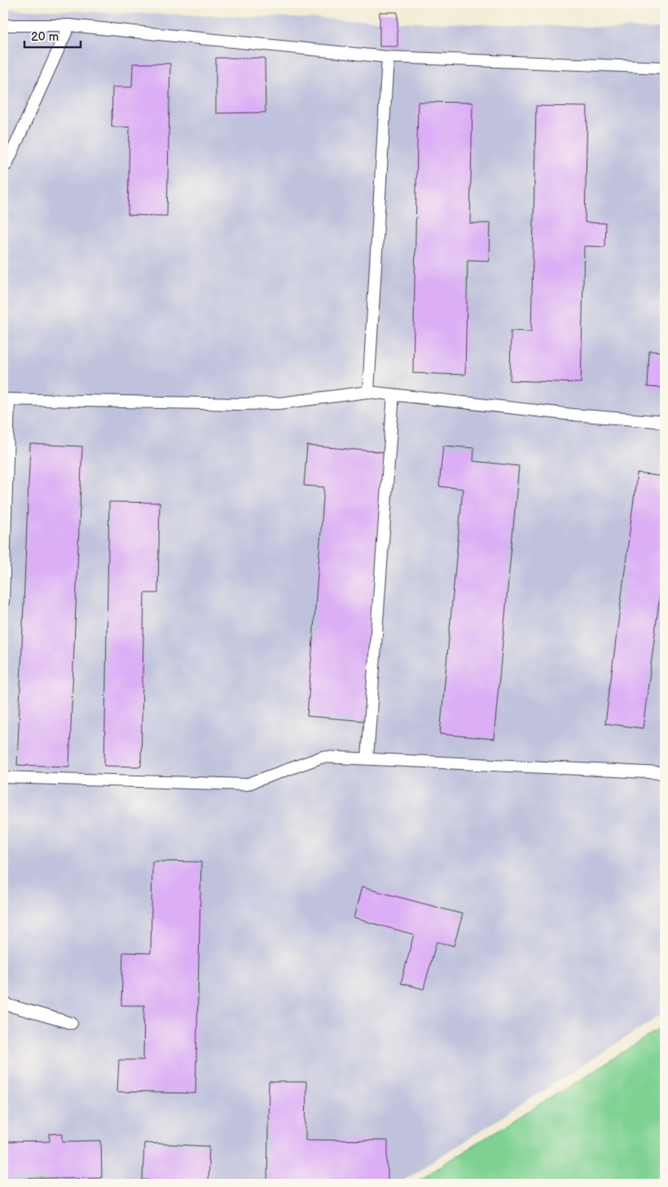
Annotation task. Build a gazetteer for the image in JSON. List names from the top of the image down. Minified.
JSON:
{"scale_bar":"20 m"}
